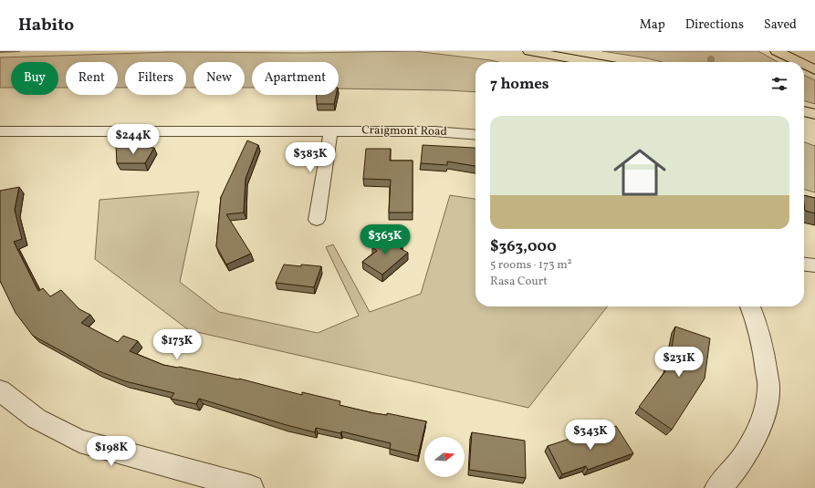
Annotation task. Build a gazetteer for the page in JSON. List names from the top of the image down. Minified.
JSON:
{"streets":{"street":["Craigmont Road"]},"north":"right","page":{"header":"Habito","nav":["Map","Directions","Saved"],"chip":["Buy","Rent","Filters","New","Apartment"],"heading":"7 homes","list":[{"name":"$363,000","note":"5 rooms · 173 m² · Rasa Court"}],"price":["$244K","$383K","$363K","$173K","$231K","$343K","$198K"]}}
